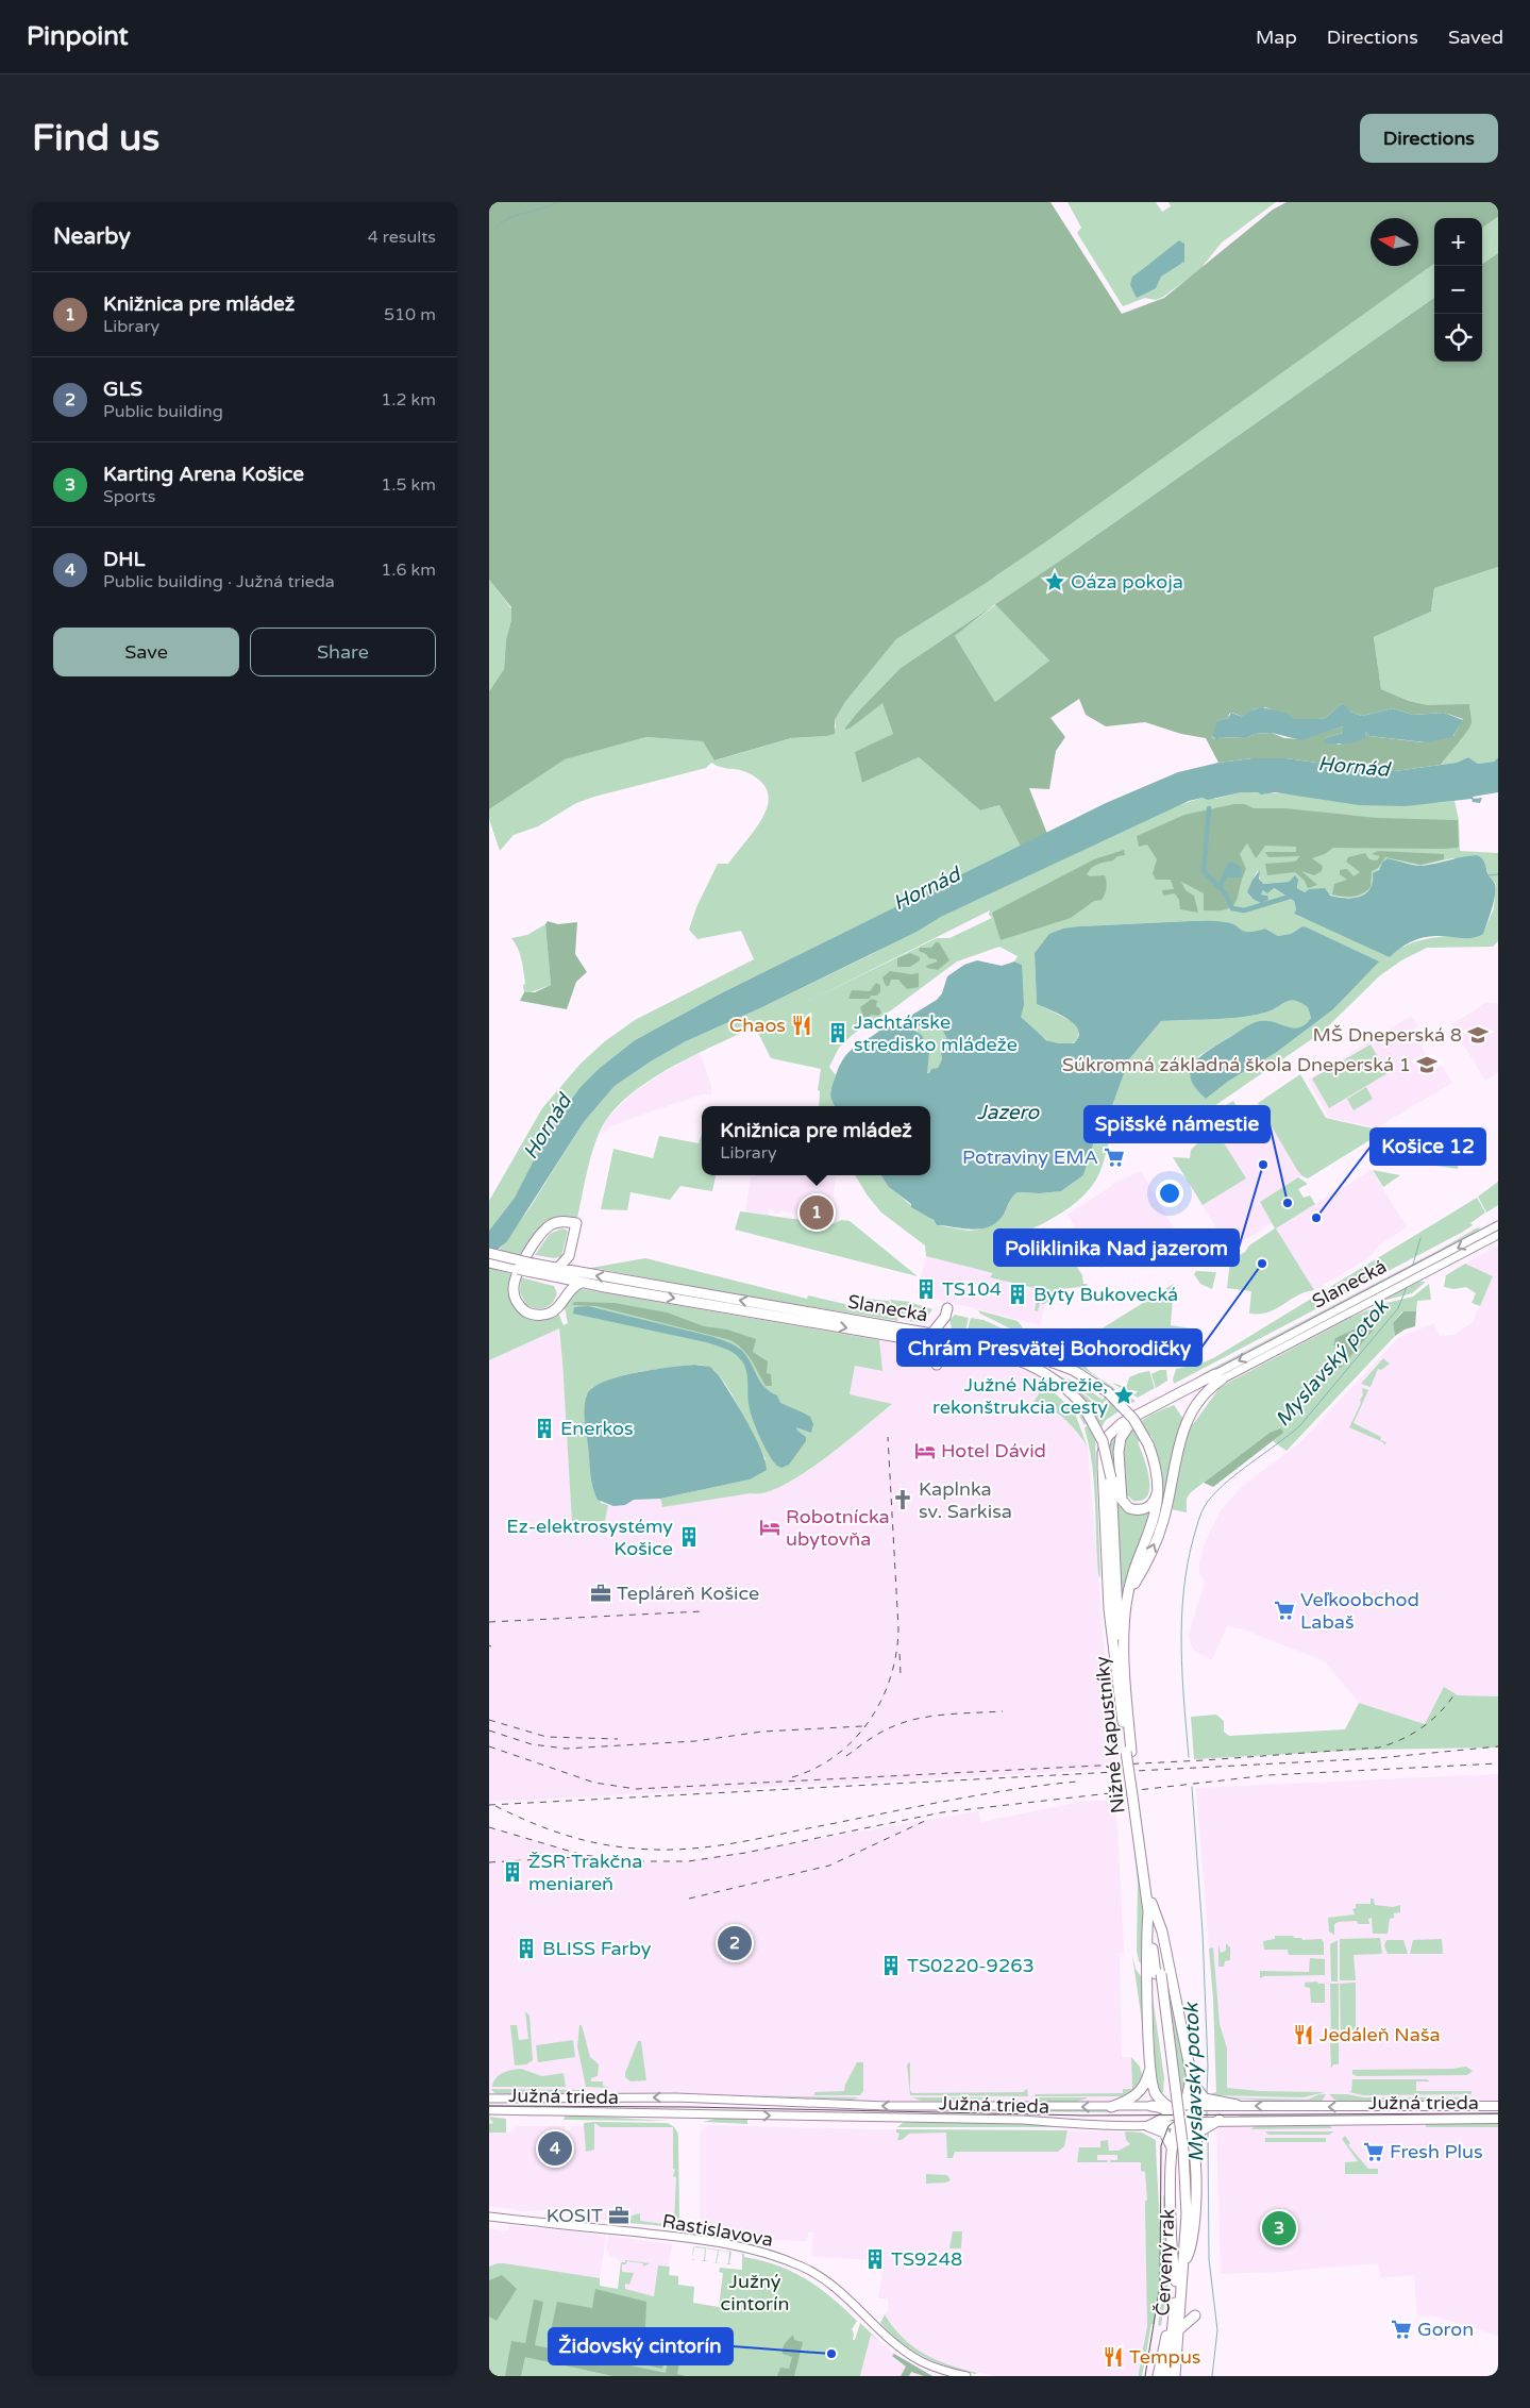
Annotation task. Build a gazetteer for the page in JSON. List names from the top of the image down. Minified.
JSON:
{"streets":{"highway":["Slanecká","Nižné Kapustníky","Červený rak"],"main road":["Južná trieda"],"street":["Rastislavova"]},"crossings":[["Slanecká","Nižné Kapustníky"],["Nižné Kapustníky","Červený rak"]],"water":["Hornád","Jazero","Myslavský potok"],"parks":["Južný cintorín"],"places":{"place":["Oáza pokoja","Južné Nábrežie, rekonštrukcia cesty"],"restaurant":["Chaos","Jedáleň Naša","Tempus"],"building":["Jachtárske stredisko mládeže","TS104","Byty Bukovecká","Enerkos","Ez-elektrosystémy Košice","ŽSR Trakčna meniareň","BLISS Farby","TS0220-9263","TS9248"],"school or university":["MŠ Dneperská 8","Súkromná základná škola Dneperská 1"],"supermarket":["Potraviny EMA","Veľkoobchod Labaš","Fresh Plus","Goron"],"other":["Poliklinika Nad jazerom","Spišské námestie","Košice 12","Chrám Presvätej Bohorodičky","Židovský cintorín"],"hotel":["Hotel Dávid","Robotnícka ubytovňa"],"church":["Kaplnka sv. Sarkisa"],"office":["Tepláreň Košice","KOSIT"]},"north":"left","page":{"header":"Pinpoint","nav":["Map","Directions","Saved"],"buttons":["Directions",["Save","Share"]],"title":"Find us","heading":["Nearby","4 results"],"map_buttons":["+","−"],"list":[{"mark":"1","name":"Knižnica pre mládež","note":"Library","value":"510 m"},{"mark":"2","name":"GLS","note":"Public building","value":"1.2 km"},{"mark":"3","name":"Karting Arena Košice","note":"Sports","value":"1.5 km"},{"mark":"4","name":"DHL","note":"Public building · Južná trieda","value":"1.6 km"}],"popup":["Knižnica pre mládež","Library"],"pins":["1","2","4","3"]}}
